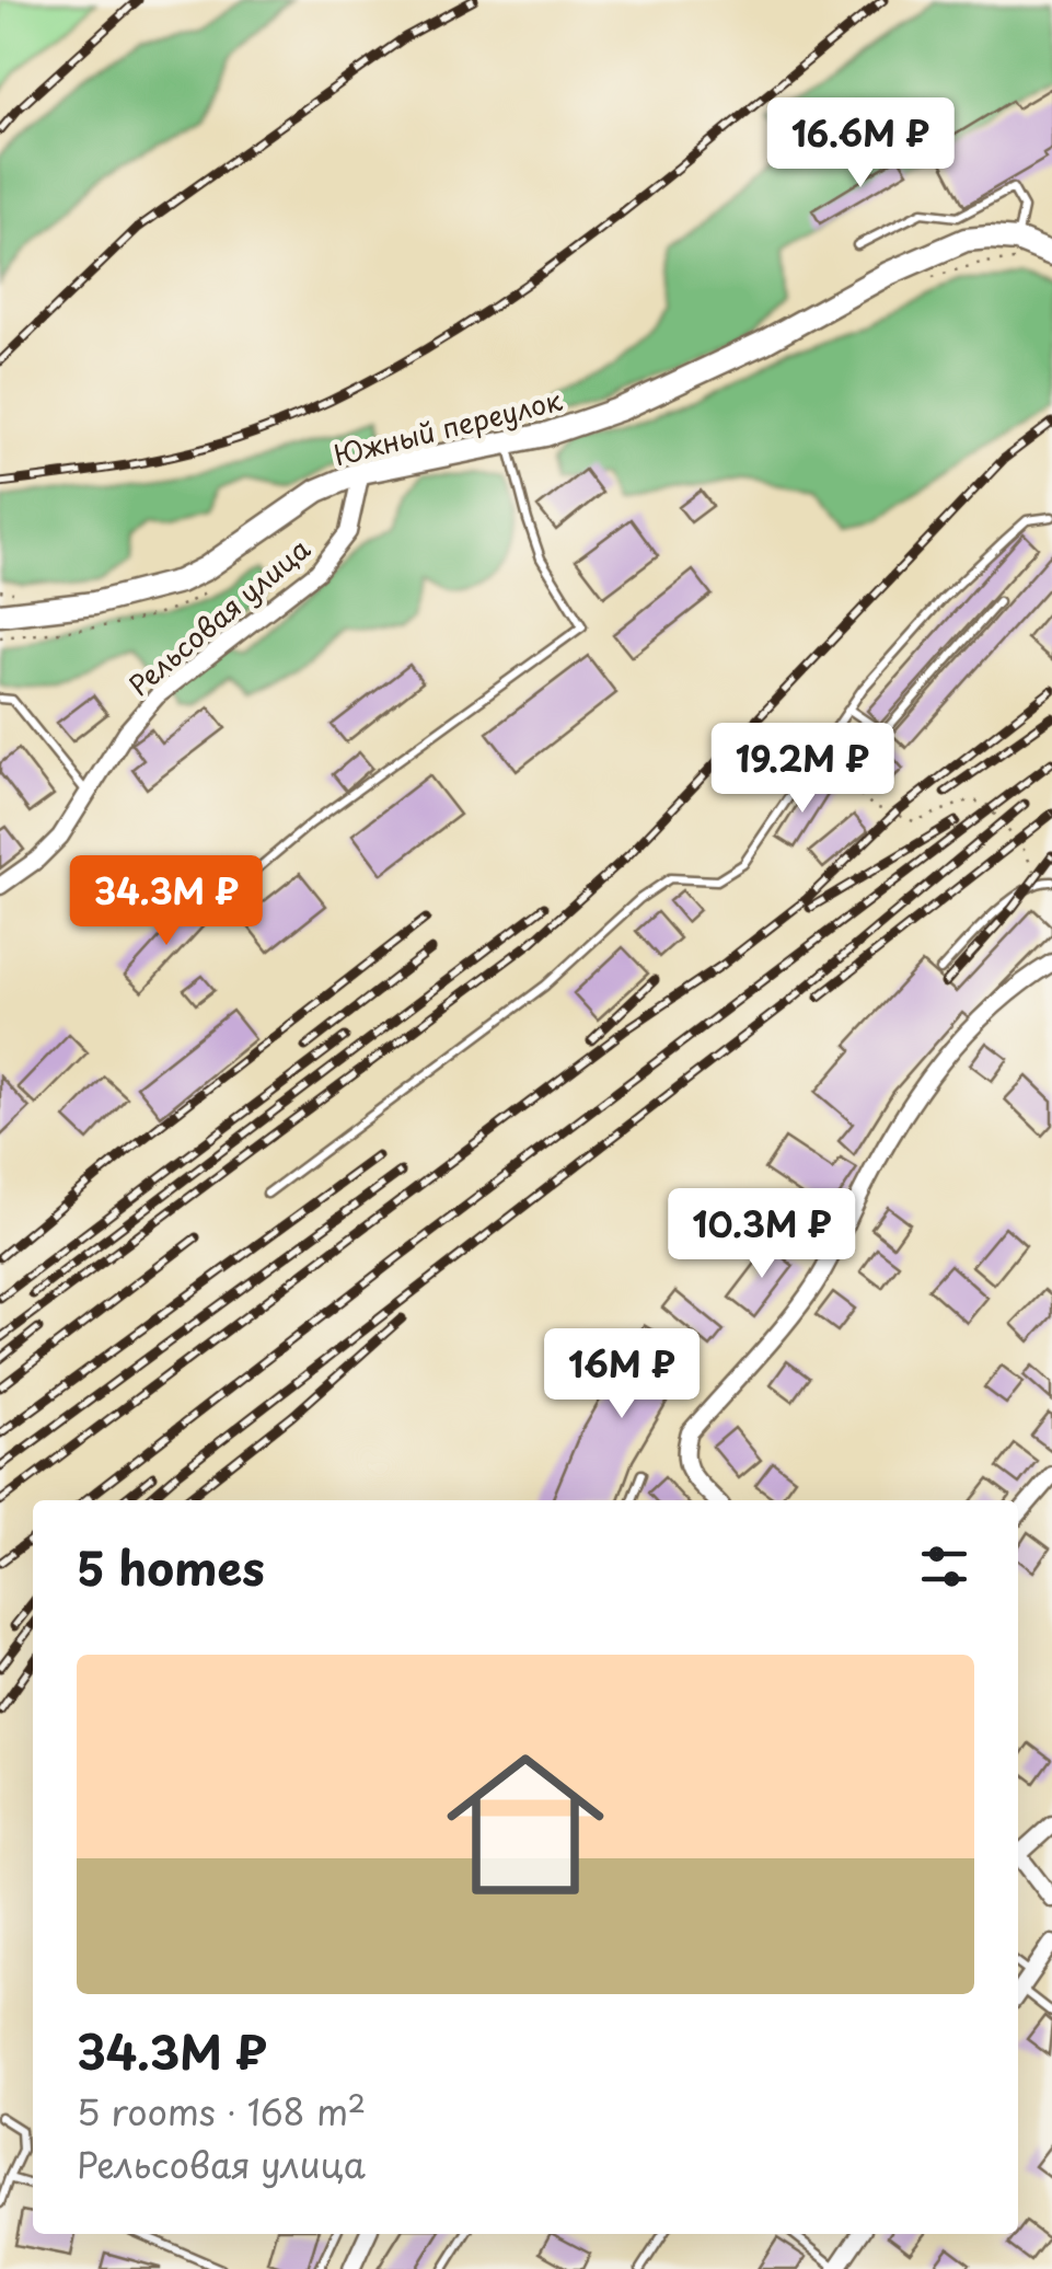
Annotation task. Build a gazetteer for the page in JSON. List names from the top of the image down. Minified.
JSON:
{"streets":{"street":["Южный переулок","Рельсовая улица"]},"crossings":[["Южный переулок","Рельсовая улица"]],"page":{"price":["16.6M ₽","19.2M ₽","34.3M ₽","10.3M ₽","16M ₽"],"heading":"5 homes","list":[{"name":"34.3M ₽","note":"5 rooms · 168 m² · Рельсовая улица"}]}}
